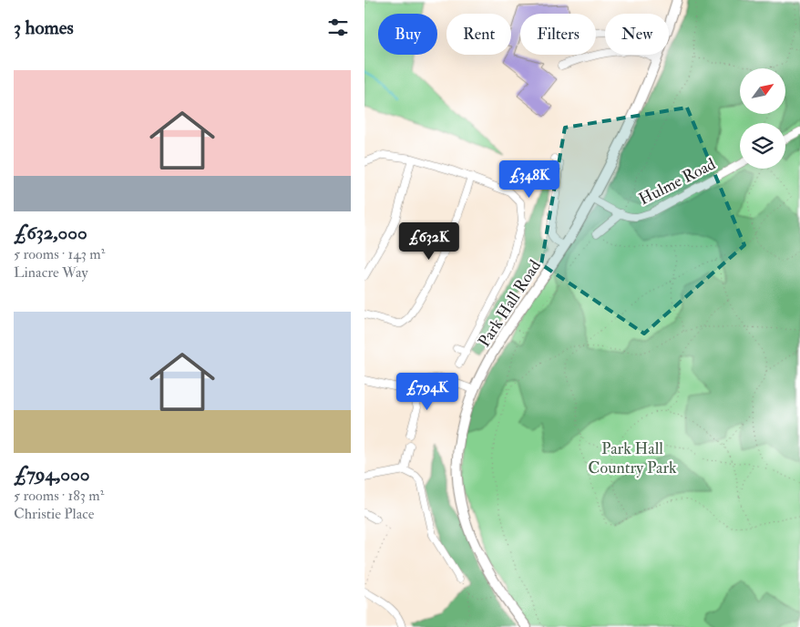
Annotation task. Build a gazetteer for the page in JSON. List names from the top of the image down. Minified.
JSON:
{"streets":{"main road":["Park Hall Road"],"street":["Hulme Road"]},"crossings":[["Hulme Road","Park Hall Road"]],"parks":["Park Hall Country Park"],"north":"top right","page":{"heading":"3 homes","chip":["Buy","Rent","Filters","New"],"list":[{"name":"£632,000","note":"5 rooms · 143 m² · Linacre Way"},{"name":"£794,000","note":"5 rooms · 183 m² · Christie Place"}],"price":["£348K","£632K","£794K"]}}
